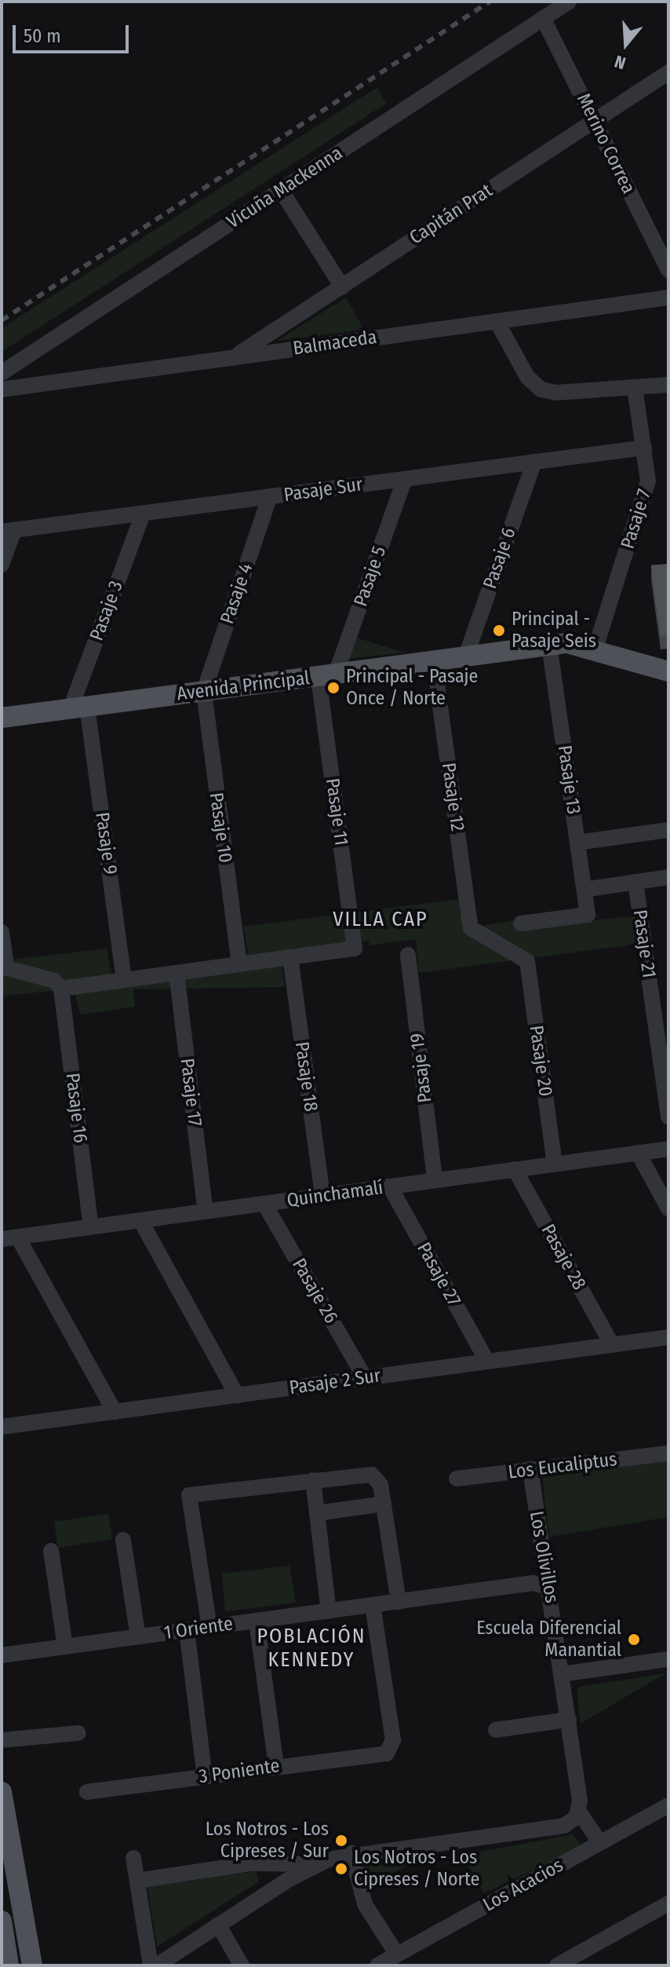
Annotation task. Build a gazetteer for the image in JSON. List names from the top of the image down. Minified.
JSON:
{"streets":{"main road":["Avenida Principal"],"street":["Merino Correa","Vicuña Mackenna","Capitán Prat","Balmaceda","Pasaje Sur","Pasaje 7","Pasaje 6","Pasaje 5","Pasaje 4","Pasaje 3","Pasaje 13","Pasaje 12","Pasaje 11","Pasaje 10","Pasaje 9","Pasaje 21","Pasaje 20","Pasaje 19","Pasaje 18","Pasaje 17","Pasaje 16","Quinchamalí","Pasaje 28","Pasaje 27","Pasaje 26","Pasaje 2 Sur","Los Eucaliptus","Los Olivillos","1 Oriente","3 Poniente","Los Acacios"]},"crossings":[["Merino Correa","Vicuña Mackenna"],["Merino Correa","Capitán Prat"],["Capitán Prat","Balmaceda"],["Pasaje Sur","Pasaje 7"],["Pasaje Sur","Pasaje 6"],["Pasaje Sur","Pasaje 5"],["Pasaje Sur","Pasaje 4"],["Pasaje Sur","Pasaje 3"],["Pasaje 7","Avenida Principal"],["Pasaje 6","Avenida Principal"],["Pasaje 5","Avenida Principal"],["Pasaje 5","Pasaje 11"],["Pasaje 4","Avenida Principal"],["Pasaje 4","Pasaje 10"],["Pasaje 3","Avenida Principal"],["Pasaje 3","Pasaje 9"],["Avenida Principal","Pasaje 13"],["Avenida Principal","Pasaje 12"],["Avenida Principal","Pasaje 11"],["Avenida Principal","Pasaje 10"],["Avenida Principal","Pasaje 9"],["Pasaje 12","Pasaje 20"],["Pasaje 11","Pasaje 18"],["Pasaje 20","Quinchamalí"],["Pasaje 19","Quinchamalí"],["Pasaje 18","Quinchamalí"],["Pasaje 17","Quinchamalí"],["Pasaje 16","Quinchamalí"],["Quinchamalí","Pasaje 28"],["Quinchamalí","Pasaje 27"],["Quinchamalí","Pasaje 26"],["Pasaje 28","Pasaje 2 Sur"],["Pasaje 27","Pasaje 2 Sur"],["Pasaje 26","Pasaje 2 Sur"],["Los Eucaliptus","Los Olivillos"],["Los Olivillos","1 Oriente"],["1 Oriente","3 Poniente"]],"districts":["VILLA CAP","POBLACIÓN KENNEDY"],"places":["Principal - Pasaje Seis","Principal - Pasaje Once / Norte","Escuela Diferencial Manantial","Los Notros - Los Cipreses / Sur","Los Notros - Los Cipreses / Norte"],"scale_bar":"50 m","north":"bottom"}
